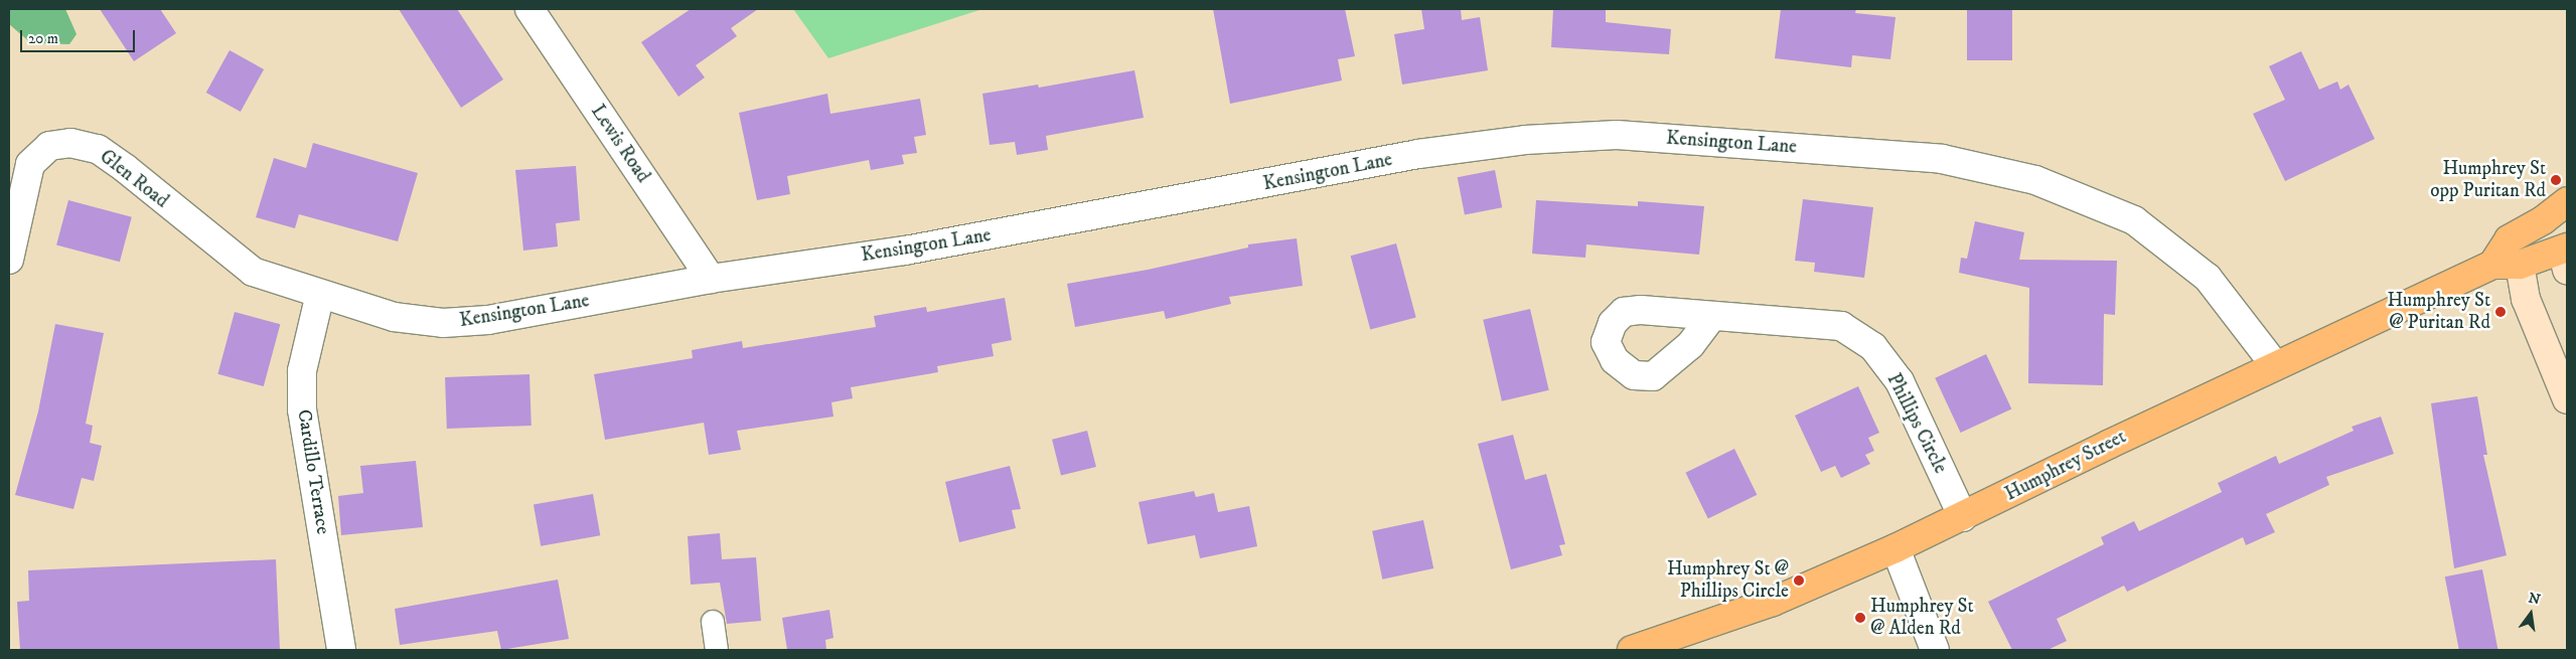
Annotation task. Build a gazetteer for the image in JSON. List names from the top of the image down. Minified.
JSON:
{"streets":{"main road":["Humphrey Street"],"street":["Kensington Lane","Lewis Road","Glen Road","Phillips Circle","Cardillo Terrace"]},"crossings":[["Kensington Lane","Lewis Road"],["Kensington Lane","Glen Road"],["Kensington Lane","Humphrey Street"],["Kensington Lane","Cardillo Terrace"],["Glen Road","Cardillo Terrace"],["Phillips Circle","Humphrey Street"]],"places":["Humphrey St opp Puritan Rd","Humphrey St @ Puritan Rd","Humphrey St @ Phillips Circle","Humphrey St @ Alden Rd"],"scale_bar":"20 m","north":"top"}
